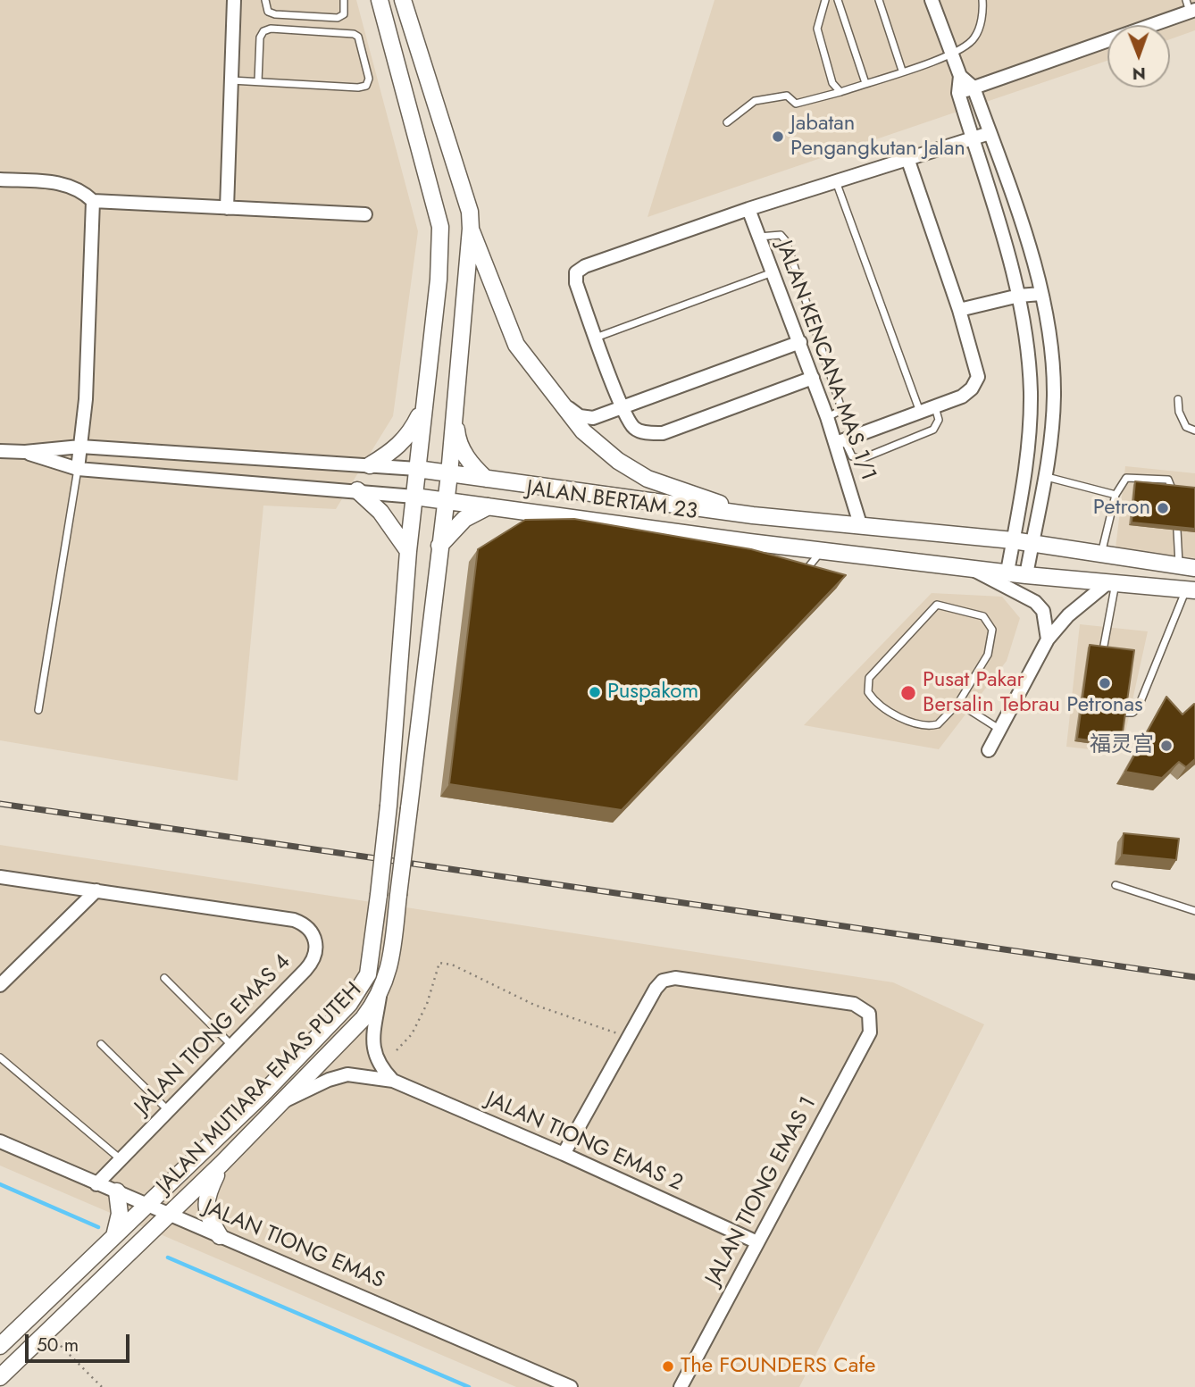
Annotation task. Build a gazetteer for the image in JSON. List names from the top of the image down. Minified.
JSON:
{"streets":{"street":["JALAN KENCANA MAS 1/1","JALAN BERTAM 23","JALAN TIONG EMAS 4","JALAN MUTIARA EMAS PUTEH","JALAN TIONG EMAS 2","JALAN TIONG EMAS 1","JALAN TIONG EMAS"]},"crossings":[["JALAN KENCANA MAS 1/1","JALAN BERTAM 23"],["JALAN BERTAM 23","JALAN MUTIARA EMAS PUTEH"],["JALAN TIONG EMAS 4","JALAN TIONG EMAS"],["JALAN MUTIARA EMAS PUTEH","JALAN TIONG EMAS 2"],["JALAN MUTIARA EMAS PUTEH","JALAN TIONG EMAS"],["JALAN TIONG EMAS 2","JALAN TIONG EMAS 1"]],"places":["Jabatan Pengangkutan Jalan","Petron","Petronas","Puspakom","Pusat Pakar Bersalin Tebrau","福灵宫","The FOUNDERS Cafe"],"scale_bar":"50 m","north":"bottom"}
